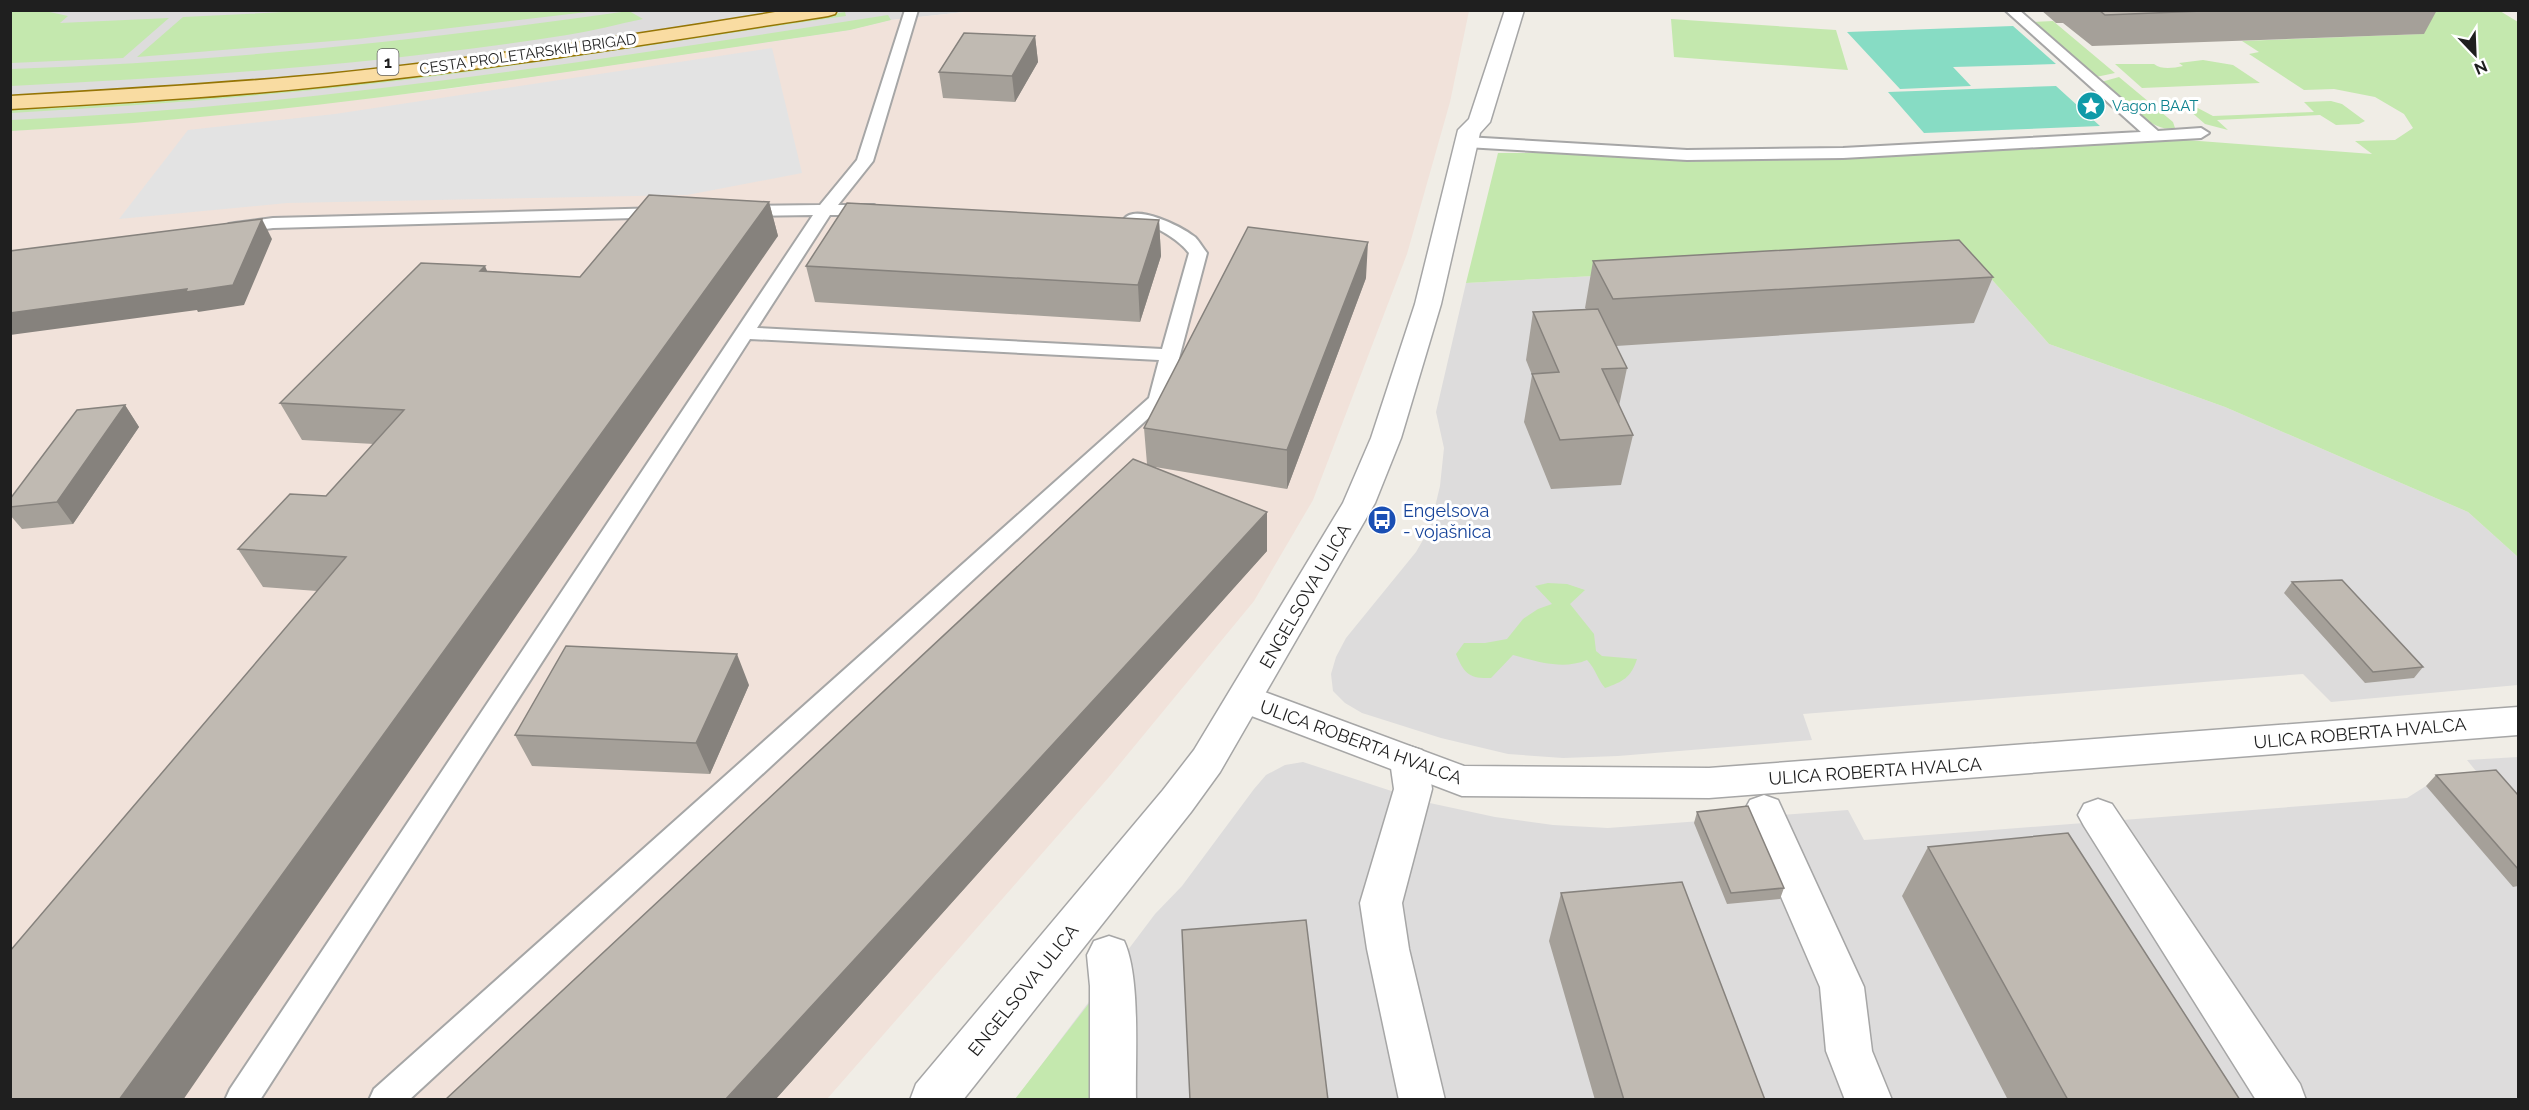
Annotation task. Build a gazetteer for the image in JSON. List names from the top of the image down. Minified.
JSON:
{"streets":{"main road":["CESTA PROLETARSKIH BRIGAD","1"],"street":["ENGELSOVA ULICA","ULICA ROBERTA HVALCA"]},"crossings":[["ENGELSOVA ULICA","ULICA ROBERTA HVALCA"]],"places":{"place":["Vagon BAAT"],"bus stop":["Engelsova - vojašnica"]},"north":"bottom right"}
